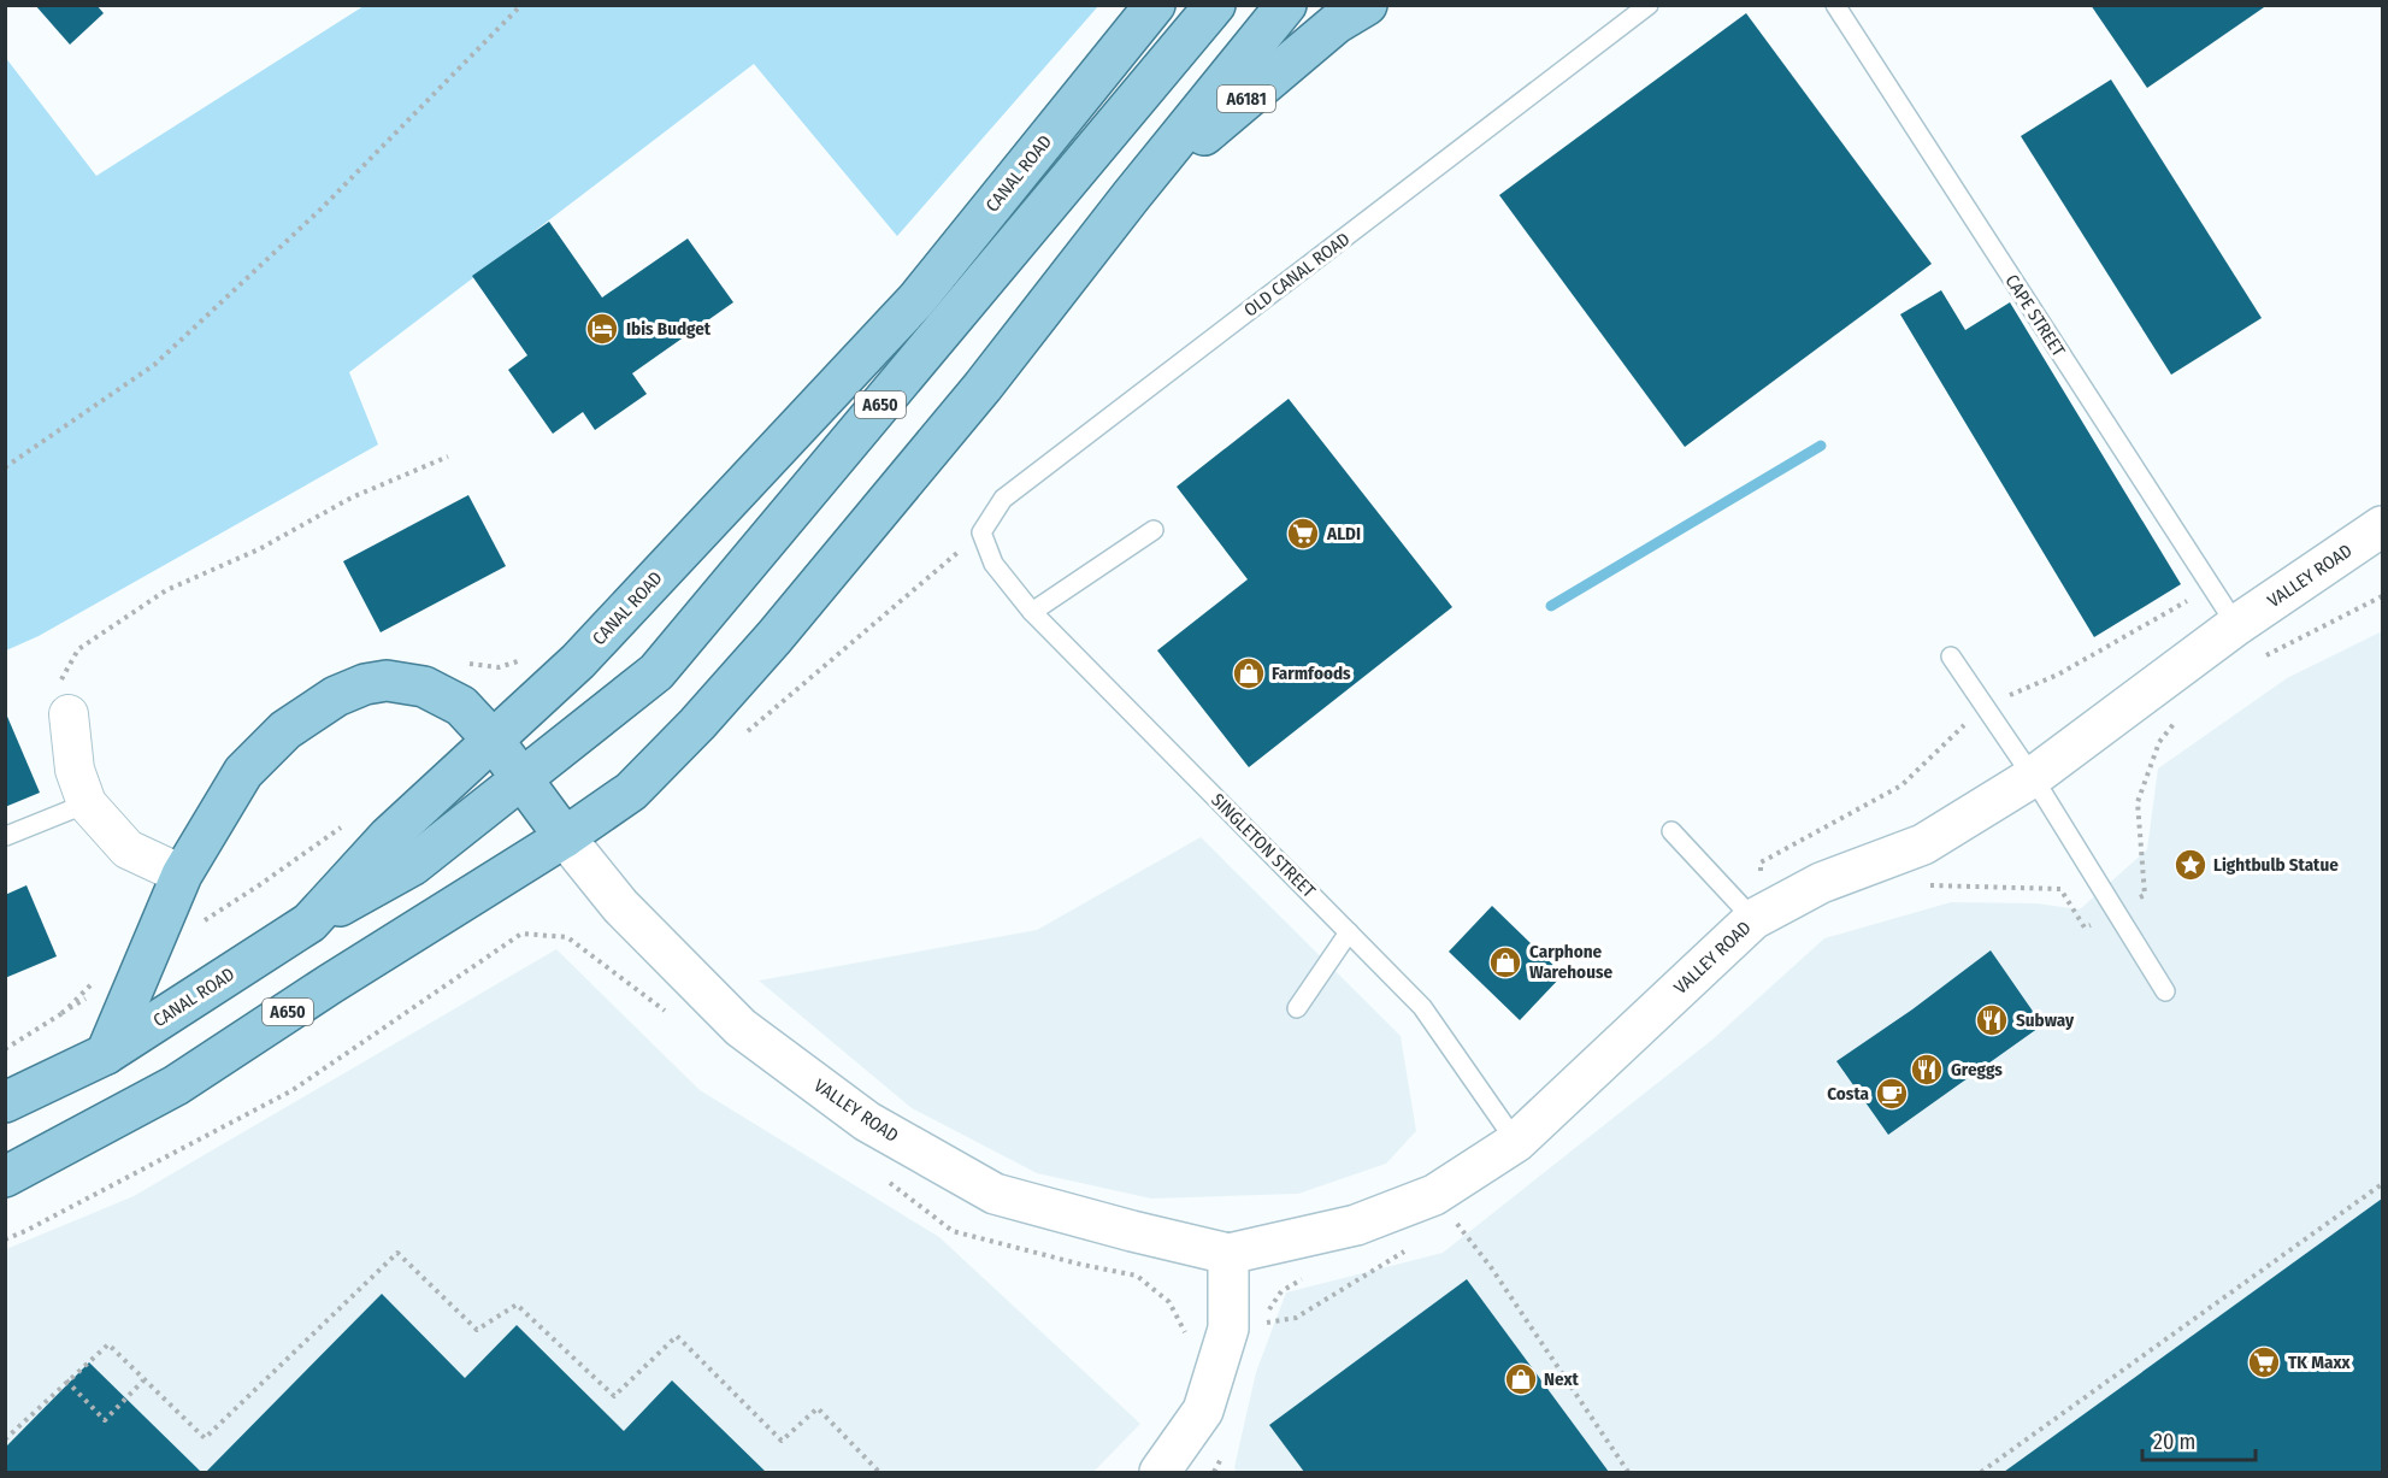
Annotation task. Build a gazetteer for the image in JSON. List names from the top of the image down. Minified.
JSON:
{"streets":{"main road":["A6181","CANAL ROAD","A650"],"street":["VALLEY ROAD"],"lane":["OLD CANAL ROAD","CAPE STREET","SINGLETON STREET"]},"crossings":[["A6181","A650"],["CANAL ROAD","A650"],["OLD CANAL ROAD","SINGLETON STREET"],["CAPE STREET","VALLEY ROAD"],["A650","VALLEY ROAD"],["VALLEY ROAD","SINGLETON STREET"]],"places":{"hotel":["Ibis Budget"],"supermarket":["ALDI","TK Maxx"],"shop":["Farmfoods","Carphone Warehouse","Next"],"place":["Lightbulb Statue"],"restaurant":["Subway","Greggs"],"cafe":["Costa"]},"scale_bar":"20 m"}
